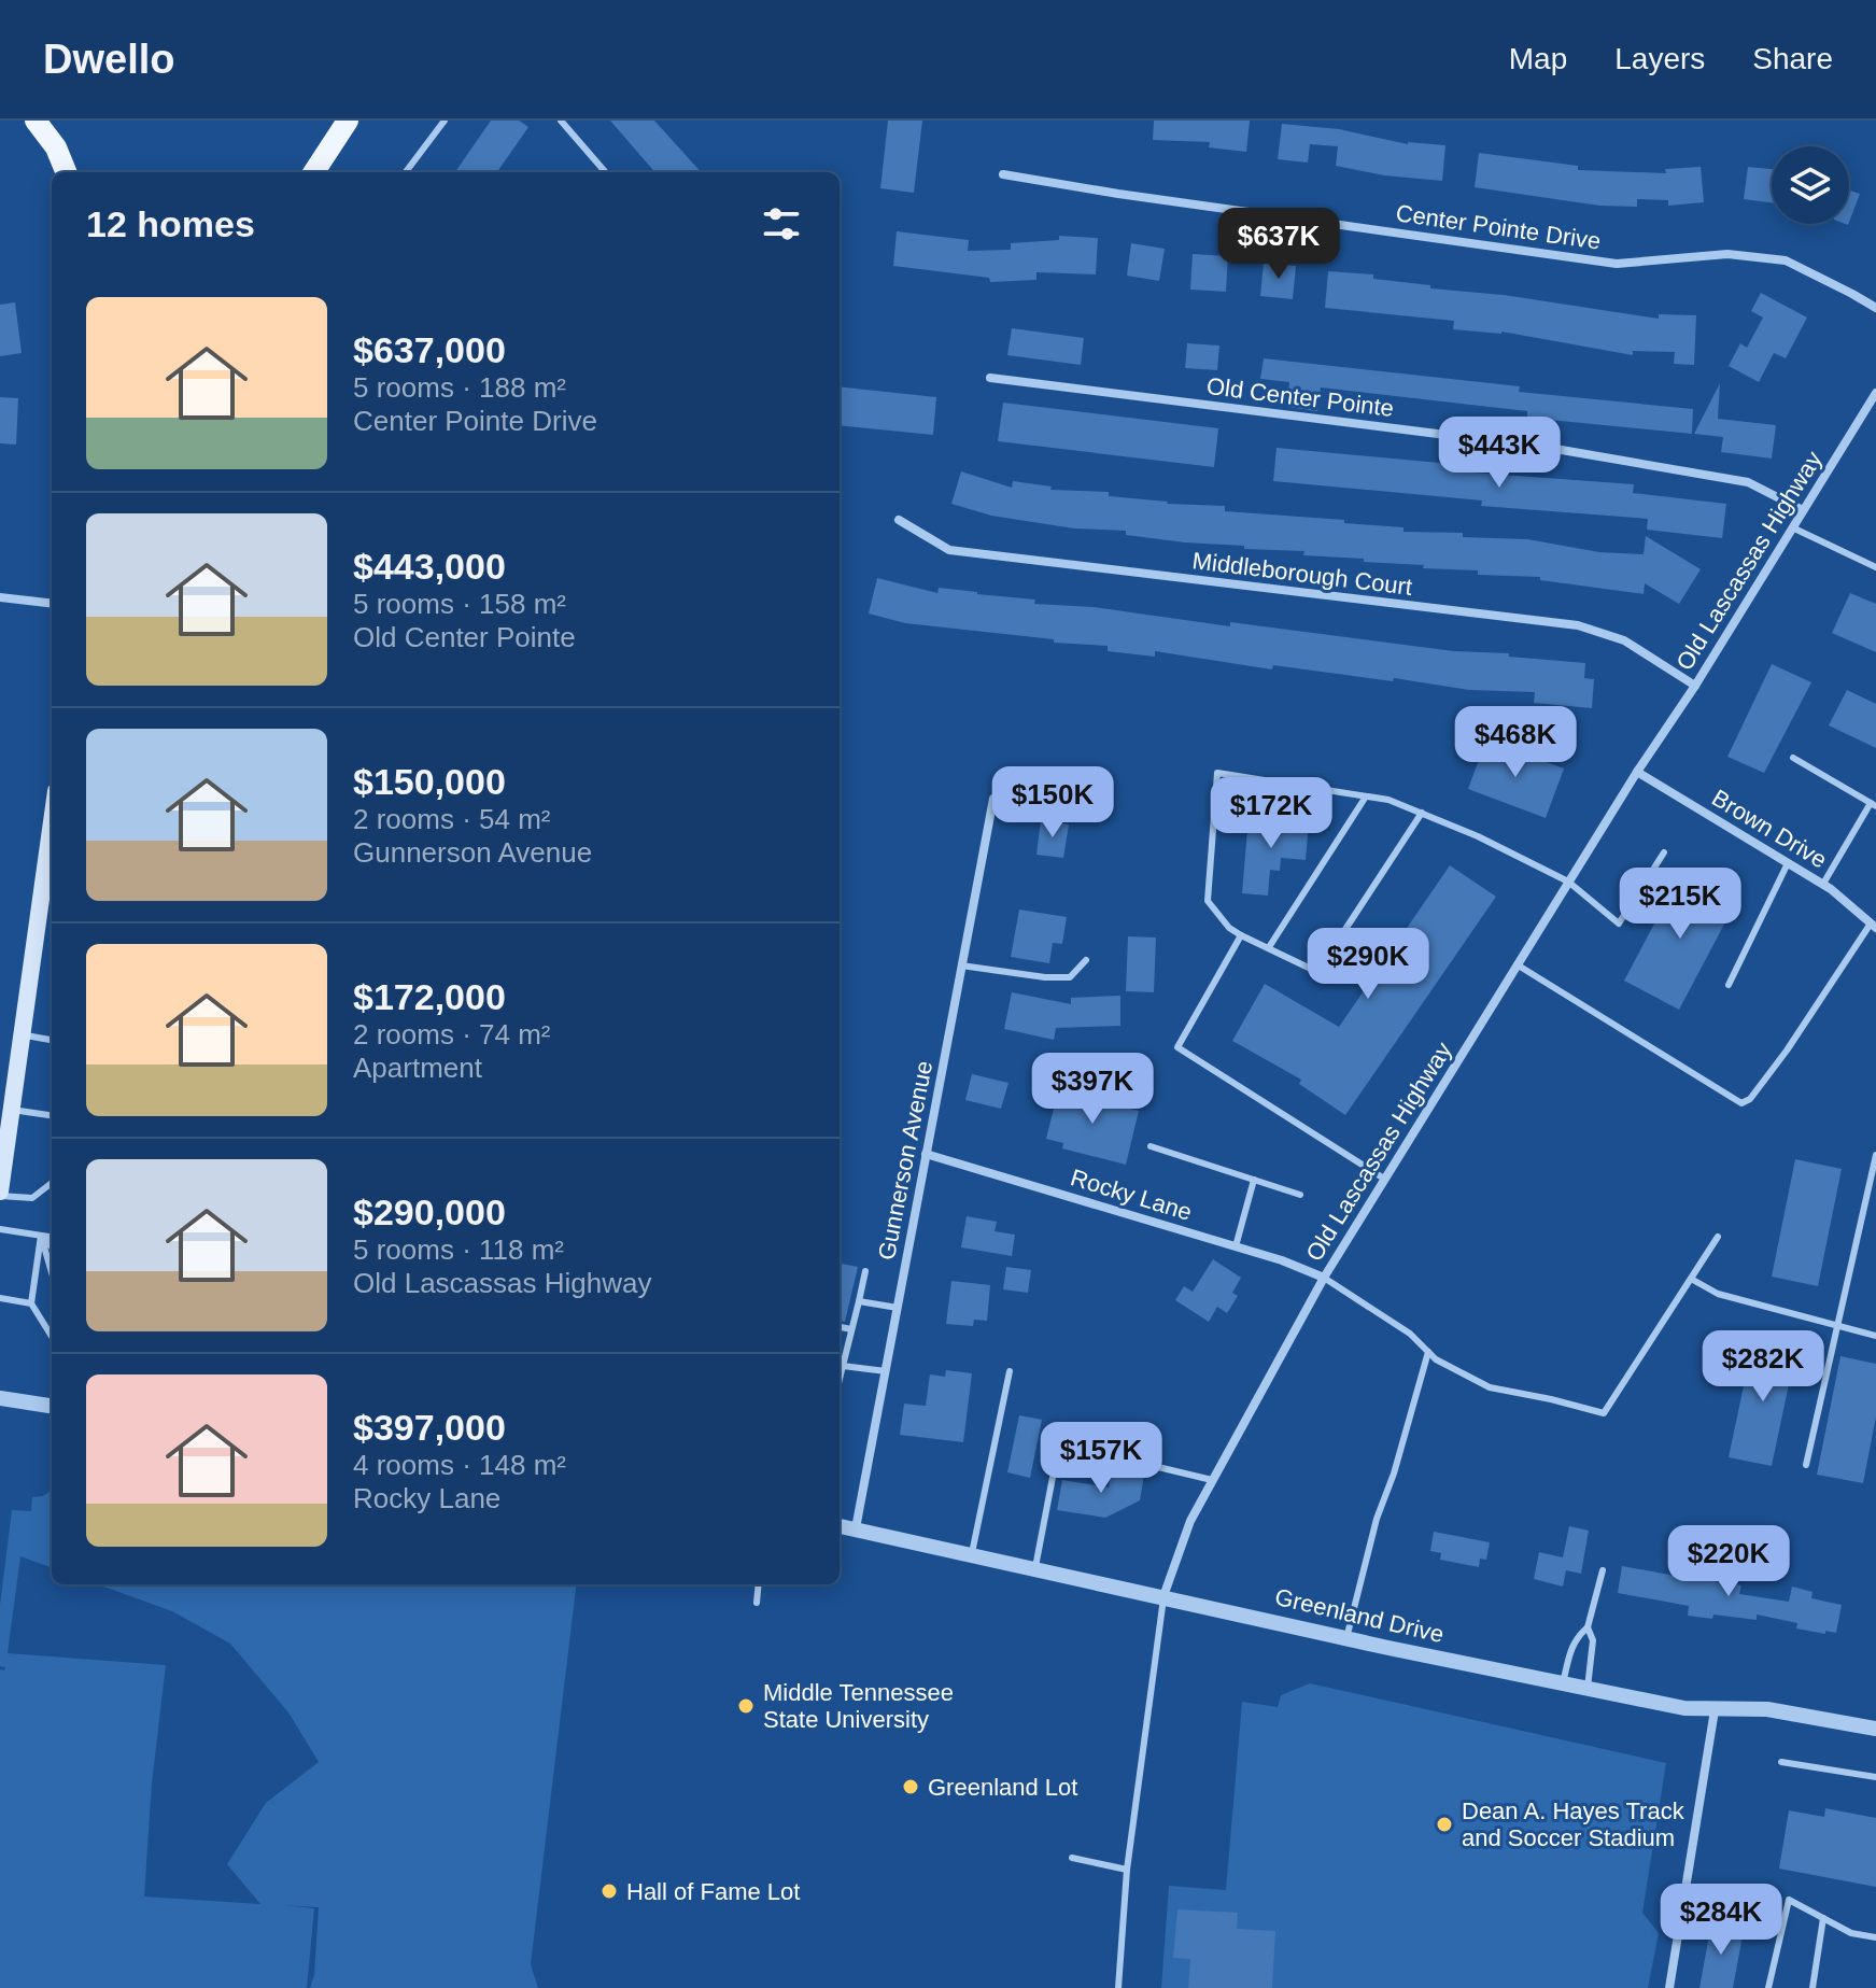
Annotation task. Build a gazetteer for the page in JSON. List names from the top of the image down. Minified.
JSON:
{"streets":{"street":["Center Pointe Drive","Old Center Pointe","Old Lascassas Highway","Middleborough Court","Brown Drive","Gunnerson Avenue","Rocky Lane","Greenland Drive"]},"crossings":[["Old Center Pointe","Old Lascassas Highway"],["Old Lascassas Highway","Middleborough Court"],["Old Lascassas Highway","Brown Drive"],["Old Lascassas Highway","Rocky Lane"],["Old Lascassas Highway","Greenland Drive"],["Gunnerson Avenue","Rocky Lane"],["Gunnerson Avenue","Greenland Drive"]],"places":["Middle Tennessee State University","Greenland Lot","Dean A. Hayes Track and Soccer Stadium","Hall of Fame Lot"],"page":{"header":"Dwello","nav":["Map","Layers","Share"],"heading":"12 homes","price":["$637K","$443K","$468K","$150K","$172K","$215K","$290K","$397K","$282K","$157K","$220K","$284K"],"list":[{"name":"$637,000","note":"5 rooms · 188 m² · Center Pointe Drive"},{"name":"$443,000","note":"5 rooms · 158 m² · Old Center Pointe"},{"name":"$150,000","note":"2 rooms · 54 m² · Gunnerson Avenue"},{"name":"$172,000","note":"2 rooms · 74 m² · Apartment"},{"name":"$290,000","note":"5 rooms · 118 m² · Old Lascassas Highway"},{"name":"$397,000","note":"4 rooms · 148 m² · Rocky Lane"}]}}
